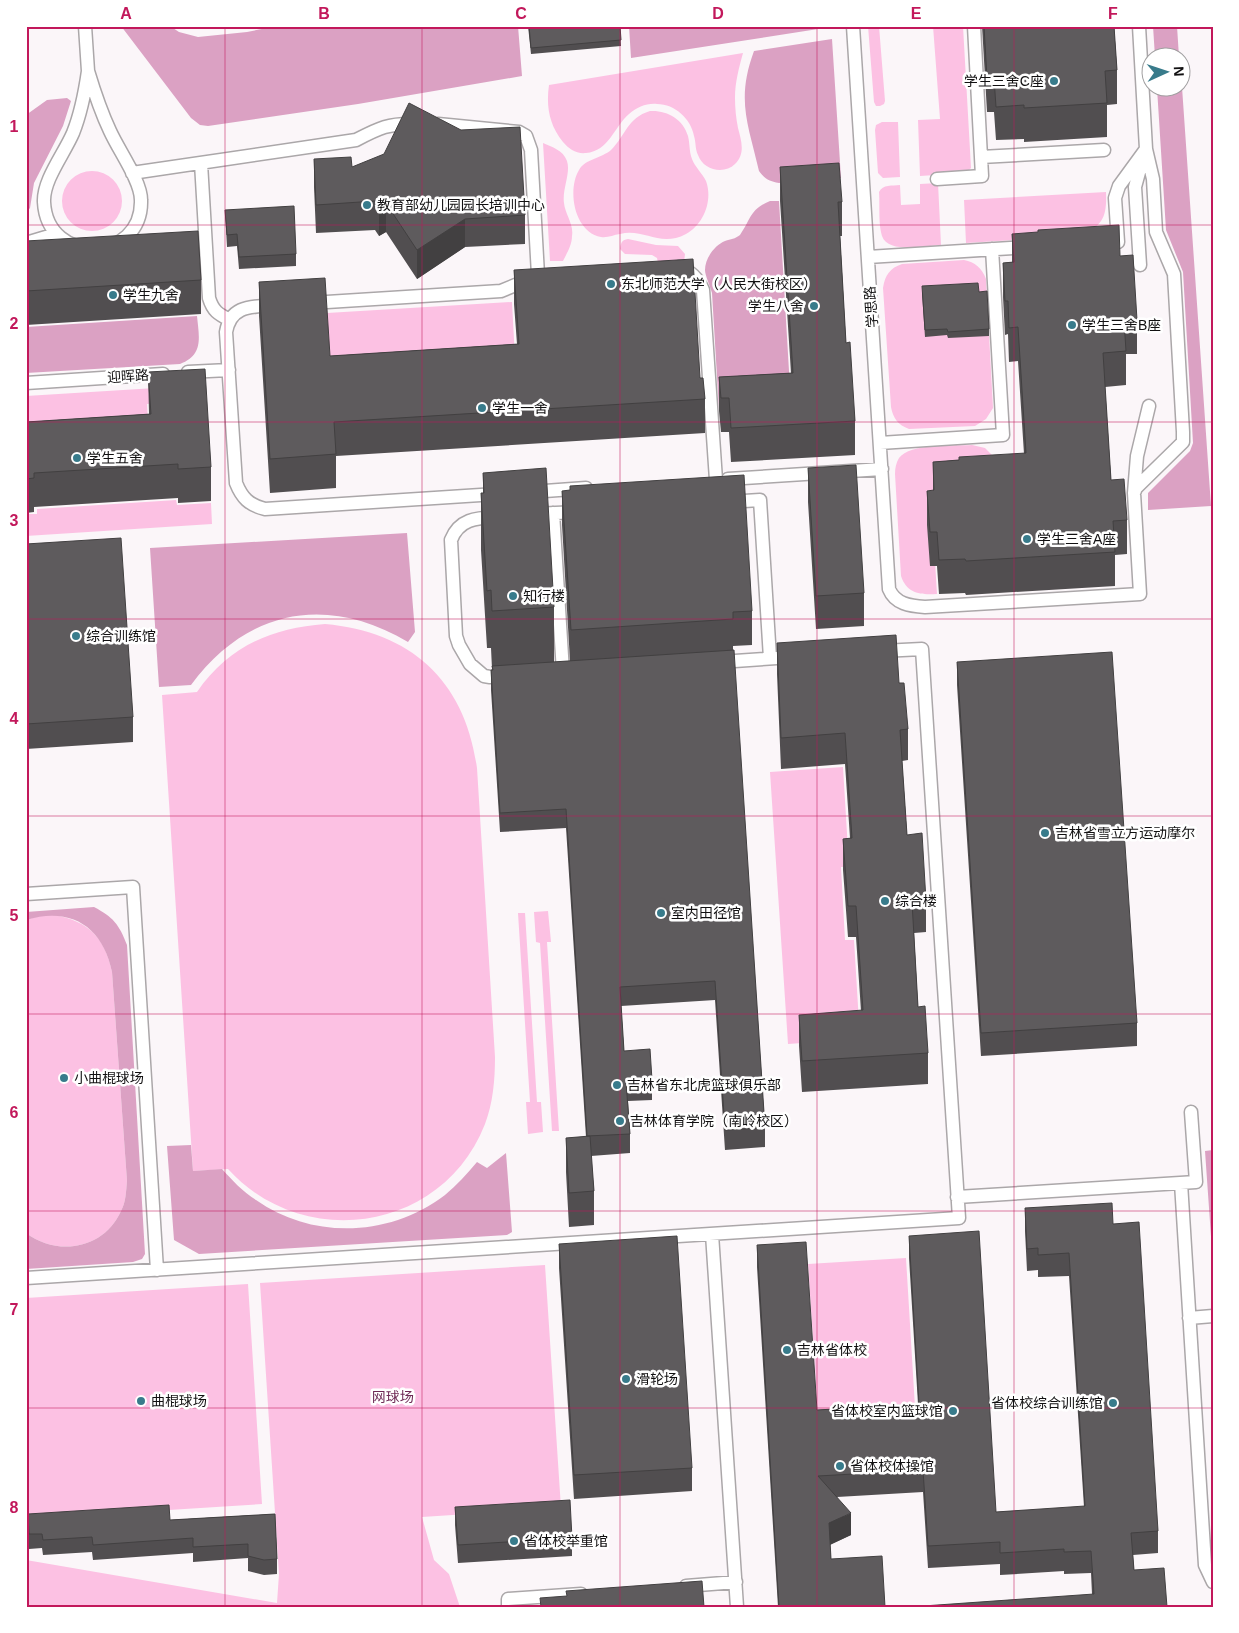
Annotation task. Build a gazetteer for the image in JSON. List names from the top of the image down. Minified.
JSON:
{"streets":{"lane":["学思路","迎晖路"]},"parks":["网球场"],"places":["学生三舍C座","教育部幼儿园园长培训中心","东北师范大学（人民大街校区）","学生九舍","学生八舍","学生三舍B座","学生一舍","学生五舍","学生三舍A座","知行楼","综合训练馆","吉林省雪立方运动摩尔","综合楼","室内田径馆","小曲棍球场","吉林省东北虎篮球俱乐部","吉林体育学院（南岭校区）","吉林省体校","滑轮场","曲棍球场","省体校综合训练馆","省体校室内篮球馆","省体校体操馆","省体校举重馆"],"north":"right","grid":{"columns":["A","B","C","D","E","F"],"rows":["1","2","3","4","5","6","7","8"]}}
